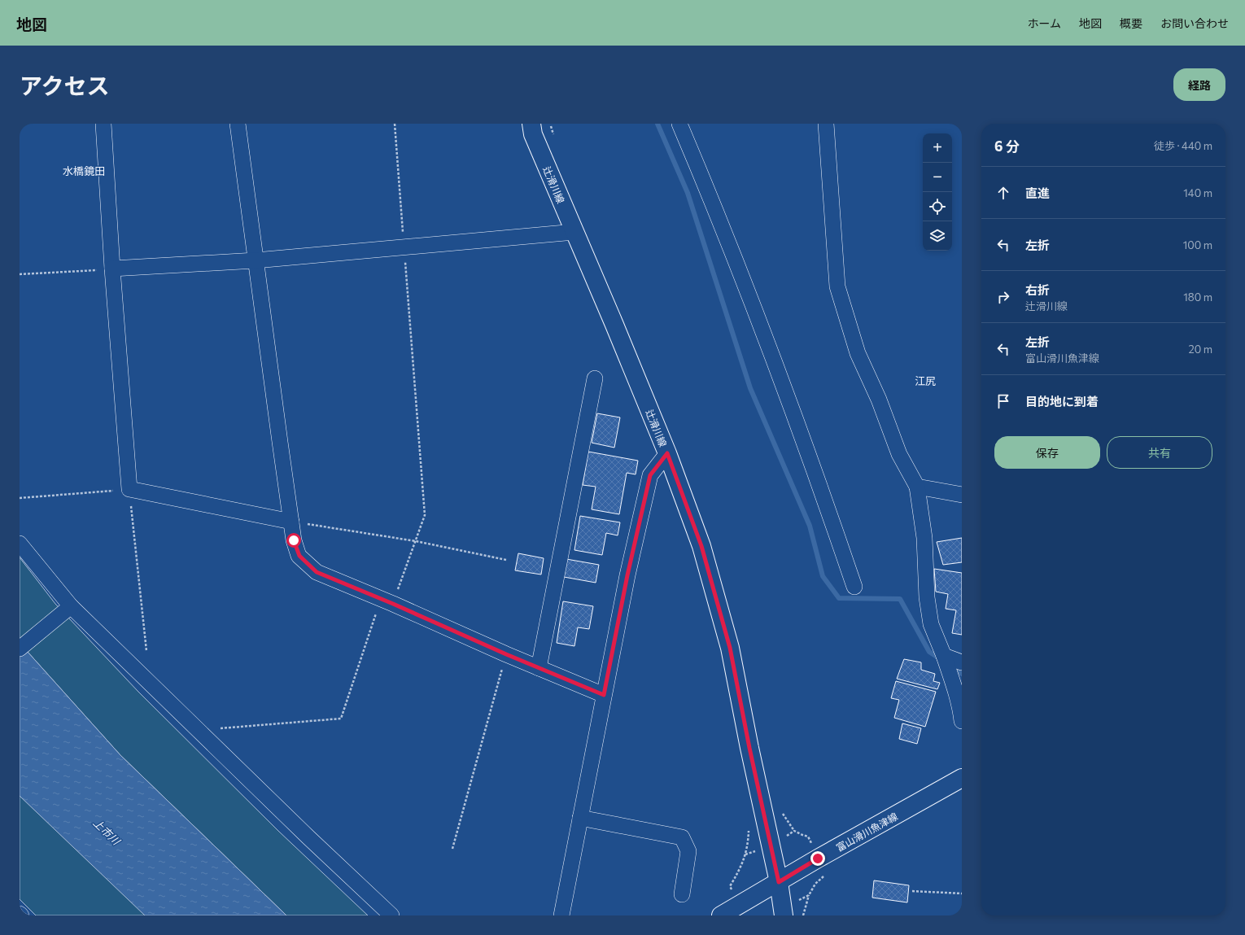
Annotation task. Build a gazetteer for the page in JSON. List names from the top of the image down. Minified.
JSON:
{"streets":{"main road":["辻滑川線","富山滑川魚津線"]},"crossings":[["辻滑川線","富山滑川魚津線"]],"districts":["水橋鏡田","江尻"],"water":["上市川"],"page":{"header":"地図","nav":["ホーム","地図","概要","お問い合わせ"],"title":"アクセス","buttons":["経路",["保存","共有"]],"heading":["6 分","徒歩 · 440 m"],"map_buttons":["+","−"],"list":[["直進","140 m"],["左折","100 m"],["右折","辻滑川線","180 m"],["左折","富山滑川魚津線","20 m"],"目的地に到着"]}}
